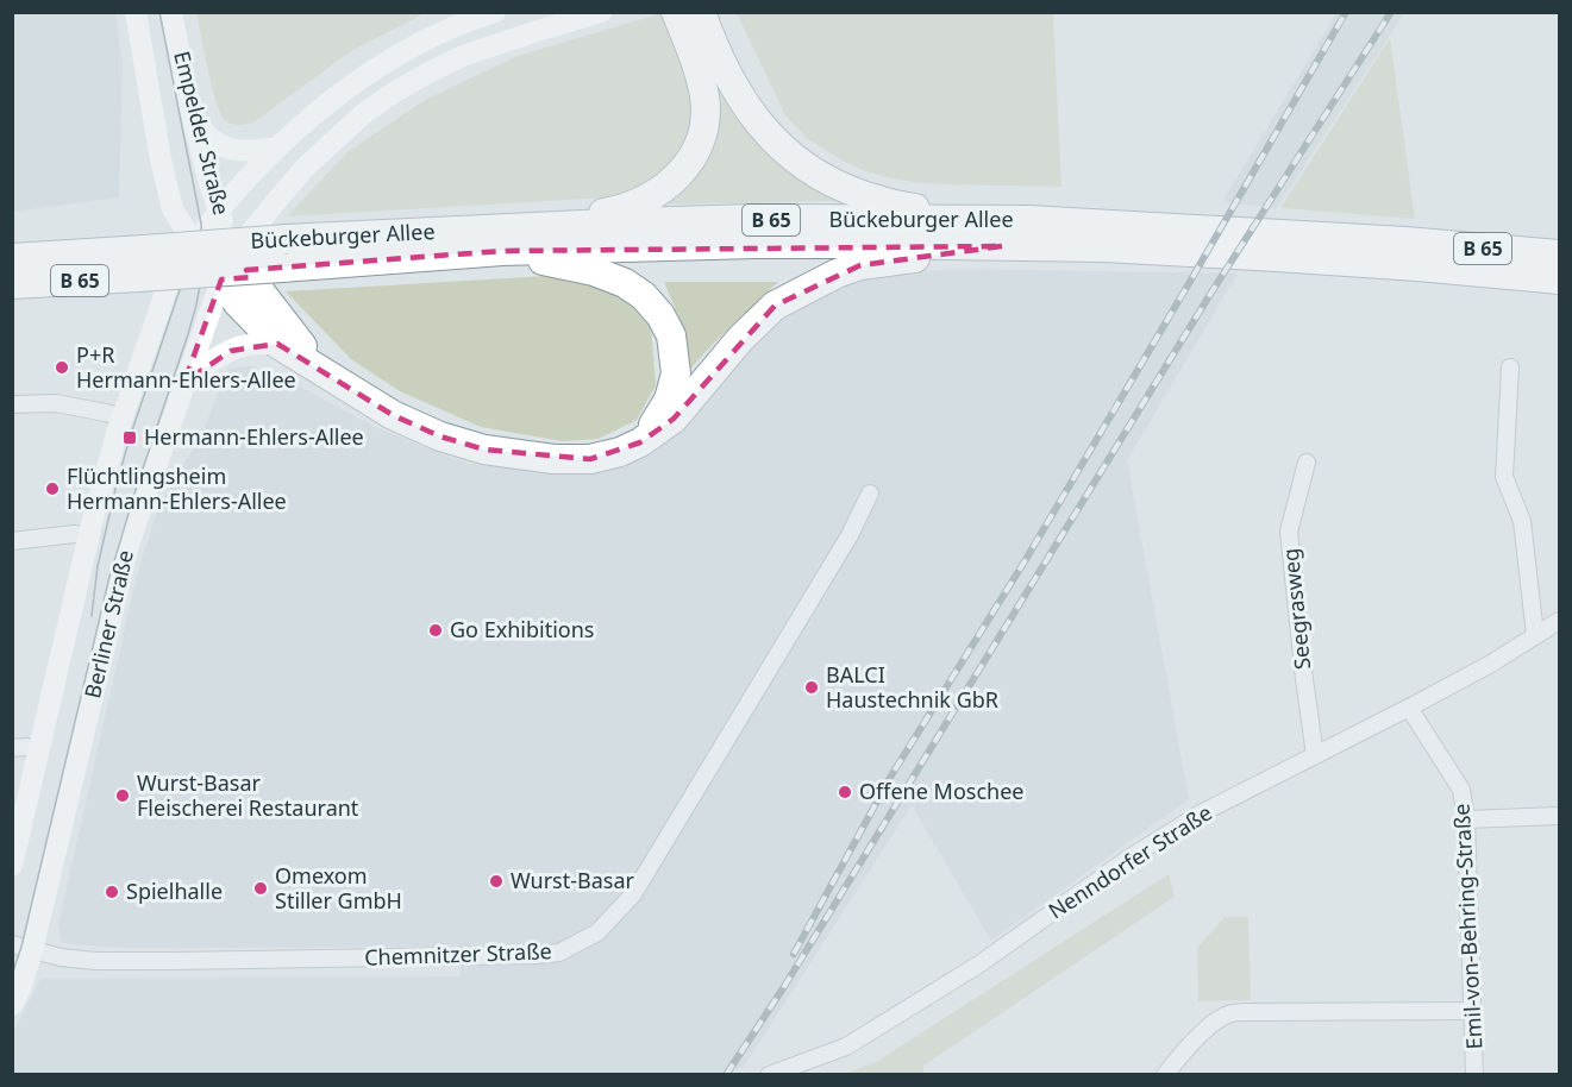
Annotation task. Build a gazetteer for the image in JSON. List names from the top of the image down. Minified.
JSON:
{"streets":{"highway":["B 65","Bückeburger Allee"],"street":["Empelder Straße","Seegrasweg","Berliner Straße","Nenndorfer Straße","Emil-von-Behring-Straße","Chemnitzer Straße"]},"crossings":[["Empelder Straße","Berliner Straße"],["B 65","Bückeburger Allee"],["Seegrasweg","Nenndorfer Straße"],["Berliner Straße","Chemnitzer Straße"],["Nenndorfer Straße","Emil-von-Behring-Straße"]],"places":{"other":["P+R Hermann-Ehlers-Allee","Flüchtlingsheim Hermann-Ehlers-Allee","Go Exhibitions","BALCI Haustechnik GbR","Offene Moschee","Wurst-Basar Fleischerei Restaurant","Wurst-Basar","Omexom Stiller GmbH","Spielhalle"],"transit":["Hermann-Ehlers-Allee"]}}
